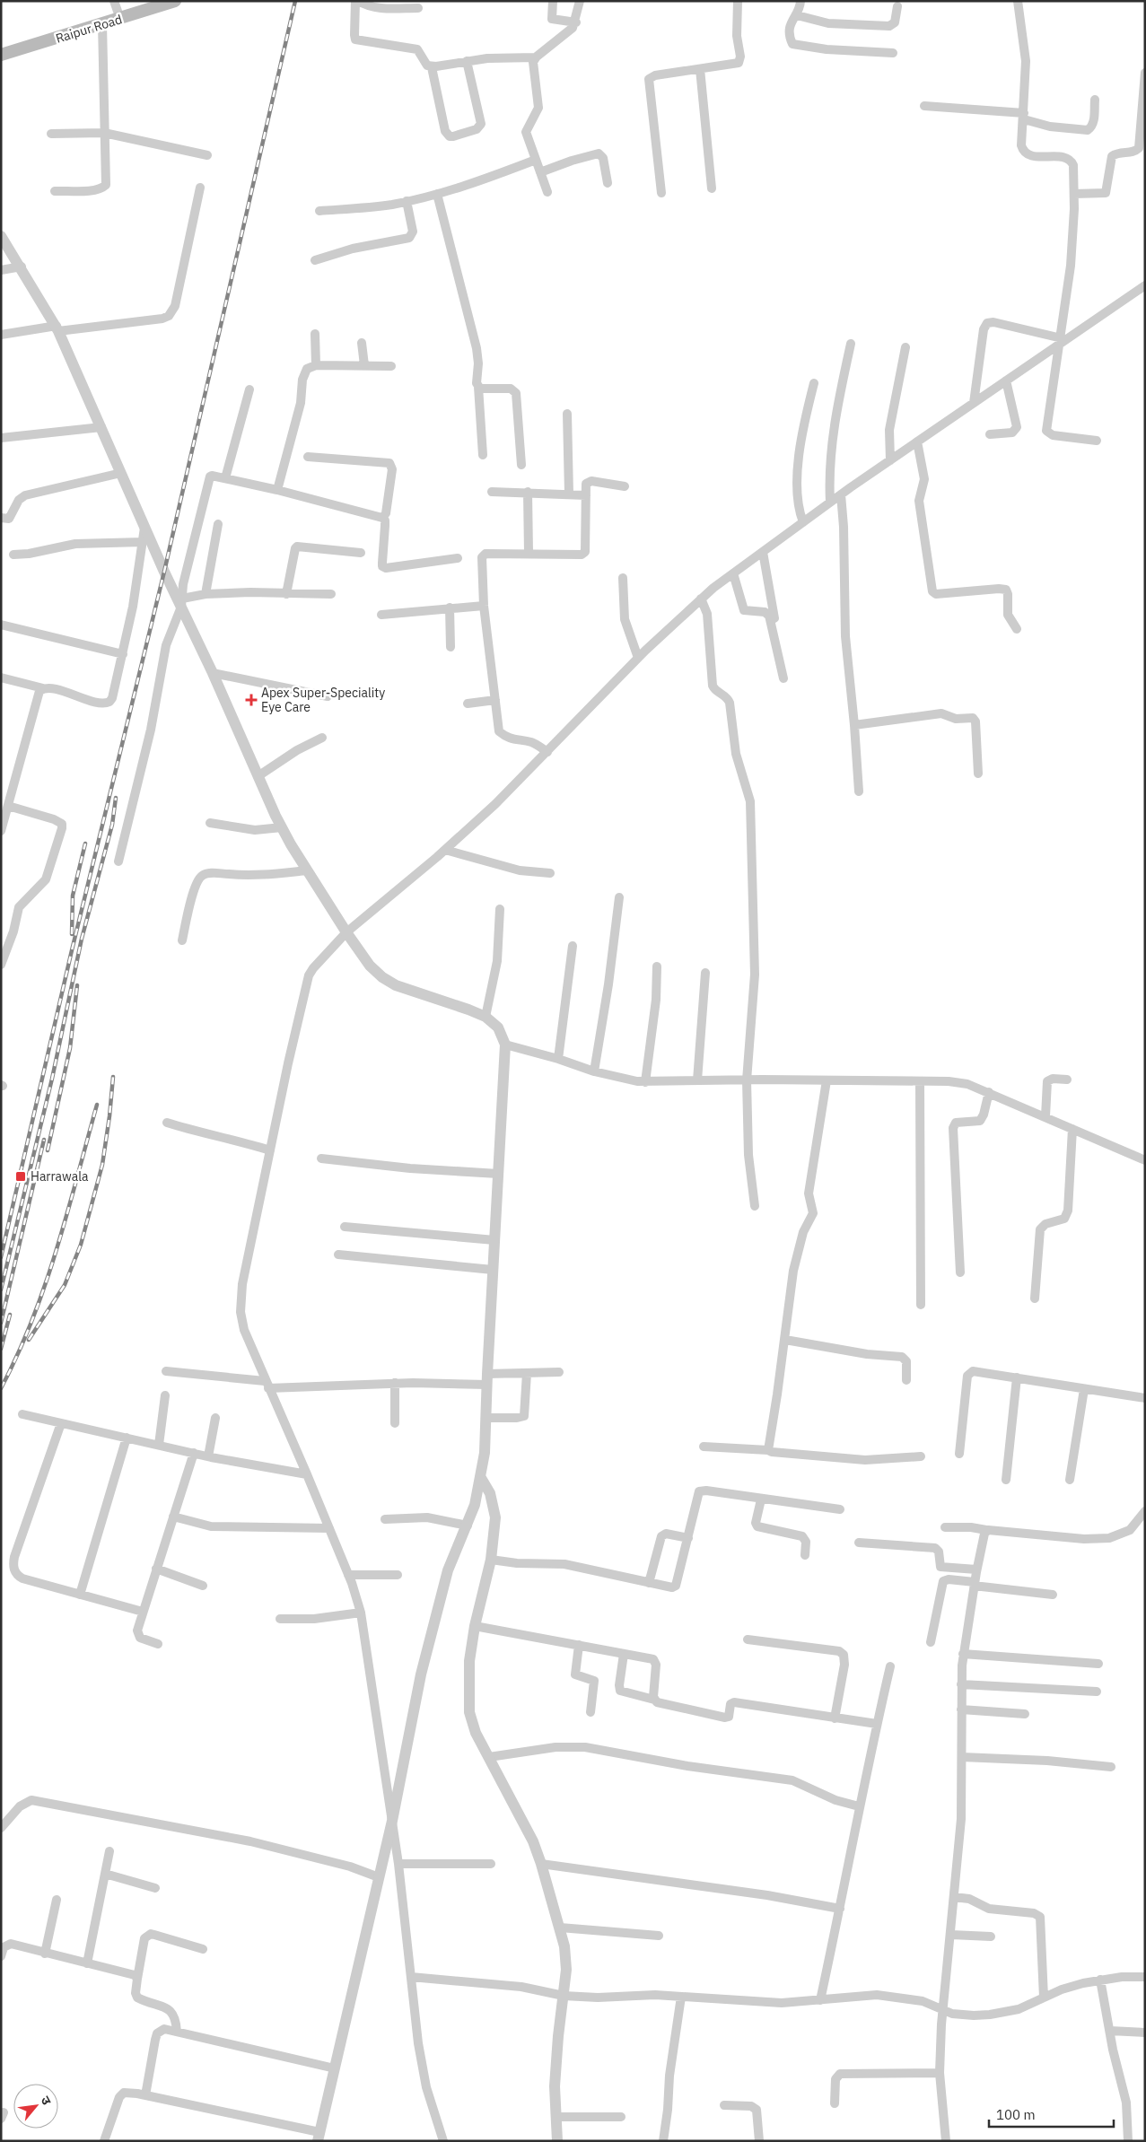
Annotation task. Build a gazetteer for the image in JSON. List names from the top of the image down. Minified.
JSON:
{"streets":{"main road":["Raipur Road"]},"places":{"health":["Apex Super-Speciality Eye Care"],"transit":["Harrawala"]},"scale_bar":"100 m","north":"top right"}
